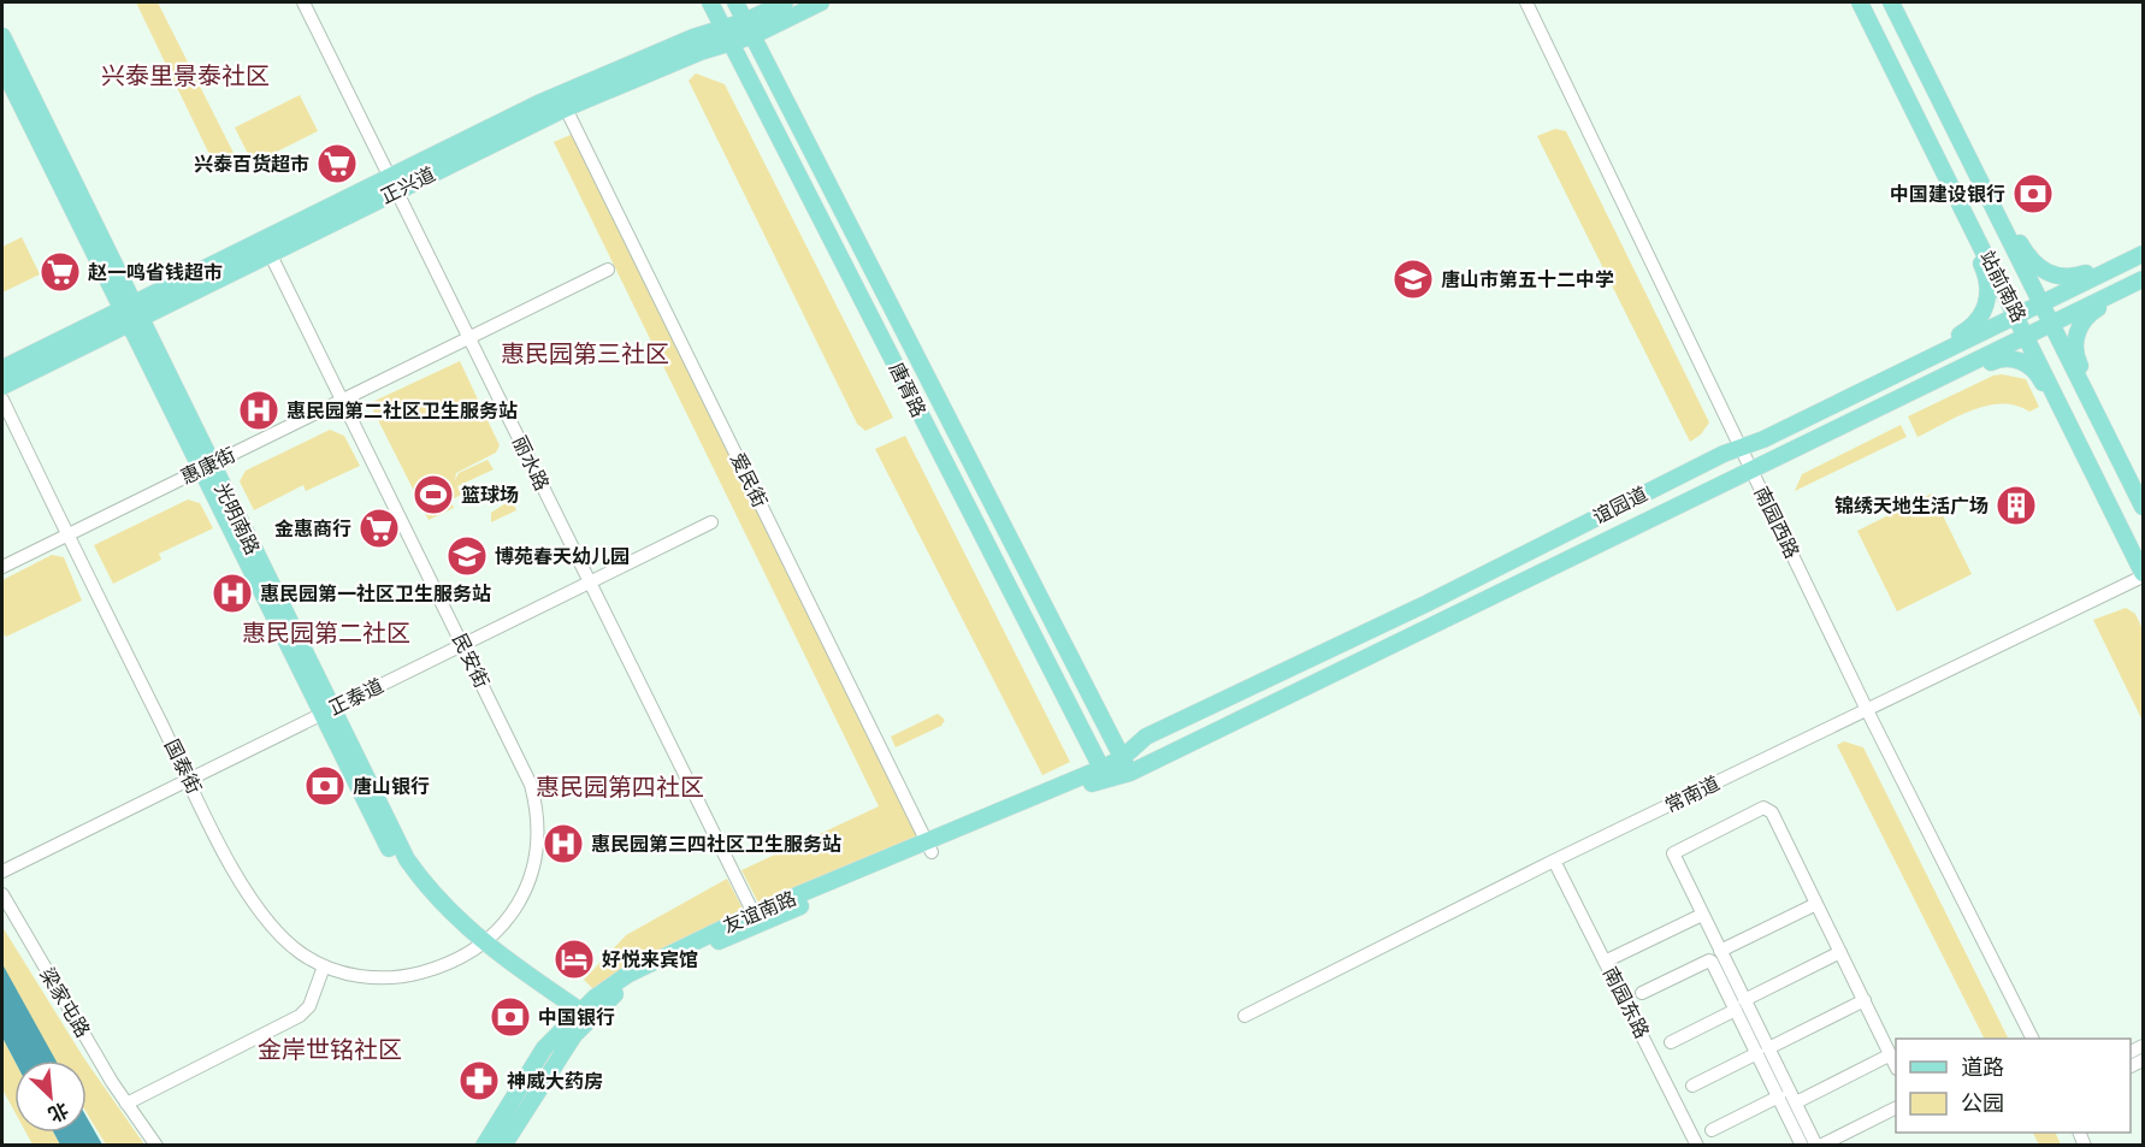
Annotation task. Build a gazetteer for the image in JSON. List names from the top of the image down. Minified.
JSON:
{"streets":{"main road":["正兴道","站前南路","唐胥路","谊园道","光明南路","友谊南路"],"street":["丽水路","惠康街","爱民街","南园西路","民安街","正泰道","国泰街","常南道","梁家屯路","南园东路"]},"crossings":[["正兴道","唐胥路"],["正兴道","丽水路"],["正兴道","爱民街"],["正兴道","光明南路"],["正兴道","民安街"],["站前南路","谊园道"],["站前南路","常南道"],["唐胥路","谊园道"],["唐胥路","友谊南路"],["丽水路","惠康街"],["丽水路","正泰道"],["丽水路","友谊南路"],["惠康街","光明南路"],["惠康街","民安街"],["惠康街","国泰街"],["爱民街","友谊南路"],["谊园道","南园西路"],["谊园道","友谊南路"],["光明南路","民安街"],["光明南路","正泰道"],["光明南路","国泰街"],["光明南路","友谊南路"],["南园西路","常南道"],["民安街","正泰道"],["民安街","国泰街"],["正泰道","国泰街"],["常南道","南园东路"]],"districts":["兴泰里景泰社区","惠民园第三社区","惠民园第二社区","惠民园第四社区","金岸世铭社区"],"places":{"supermarket":["兴泰百货超市","赵一鸣省钱超市","金惠商行"],"bank":["中国建设银行","唐山银行","中国银行"],"school or university":["唐山市第五十二中学","博苑春天幼儿园"],"hospital":["惠民园第二社区卫生服务站","惠民园第一社区卫生服务站","惠民园第三四社区卫生服务站"],"sports":["篮球场"],"building":["锦绣天地生活广场"],"hotel":["好悦来宾馆"],"pharmacy":["神威大药房"]},"legend":["道路","公园"],"north":"bottom right"}
